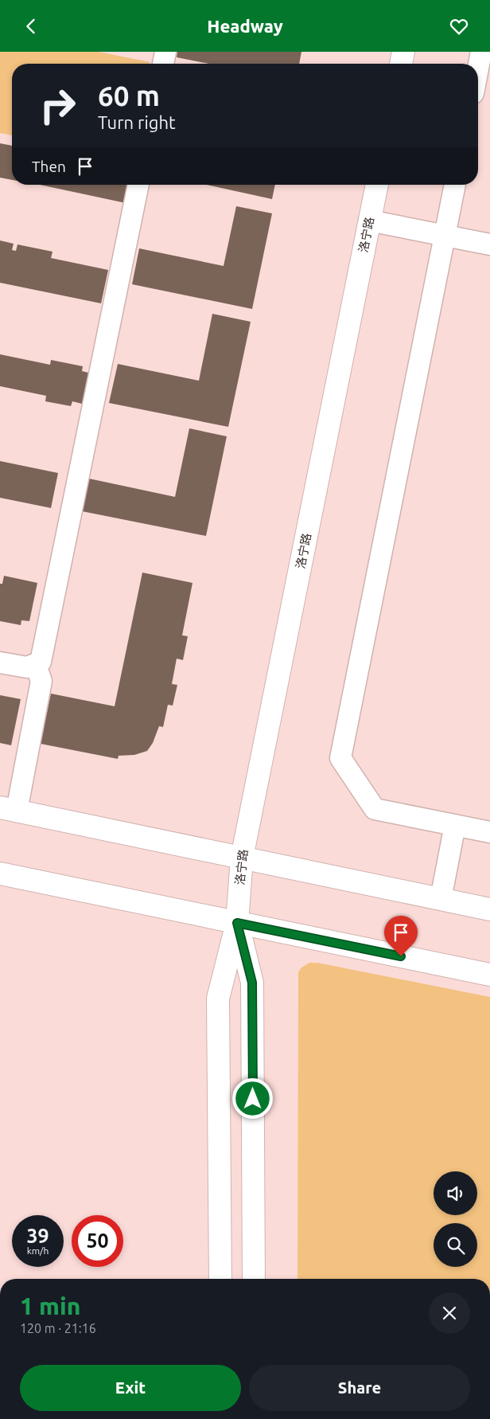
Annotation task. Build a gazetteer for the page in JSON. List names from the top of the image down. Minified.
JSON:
{"streets":{"main road":["洛宁路"]},"page":{"header":"Headway","turn":["60 m","Turn right"],"then":"Then","speed":"39 km/h","limit":"50","heading":["1 min","120 m · 21:16"],"buttons":["Exit","Share"]}}
